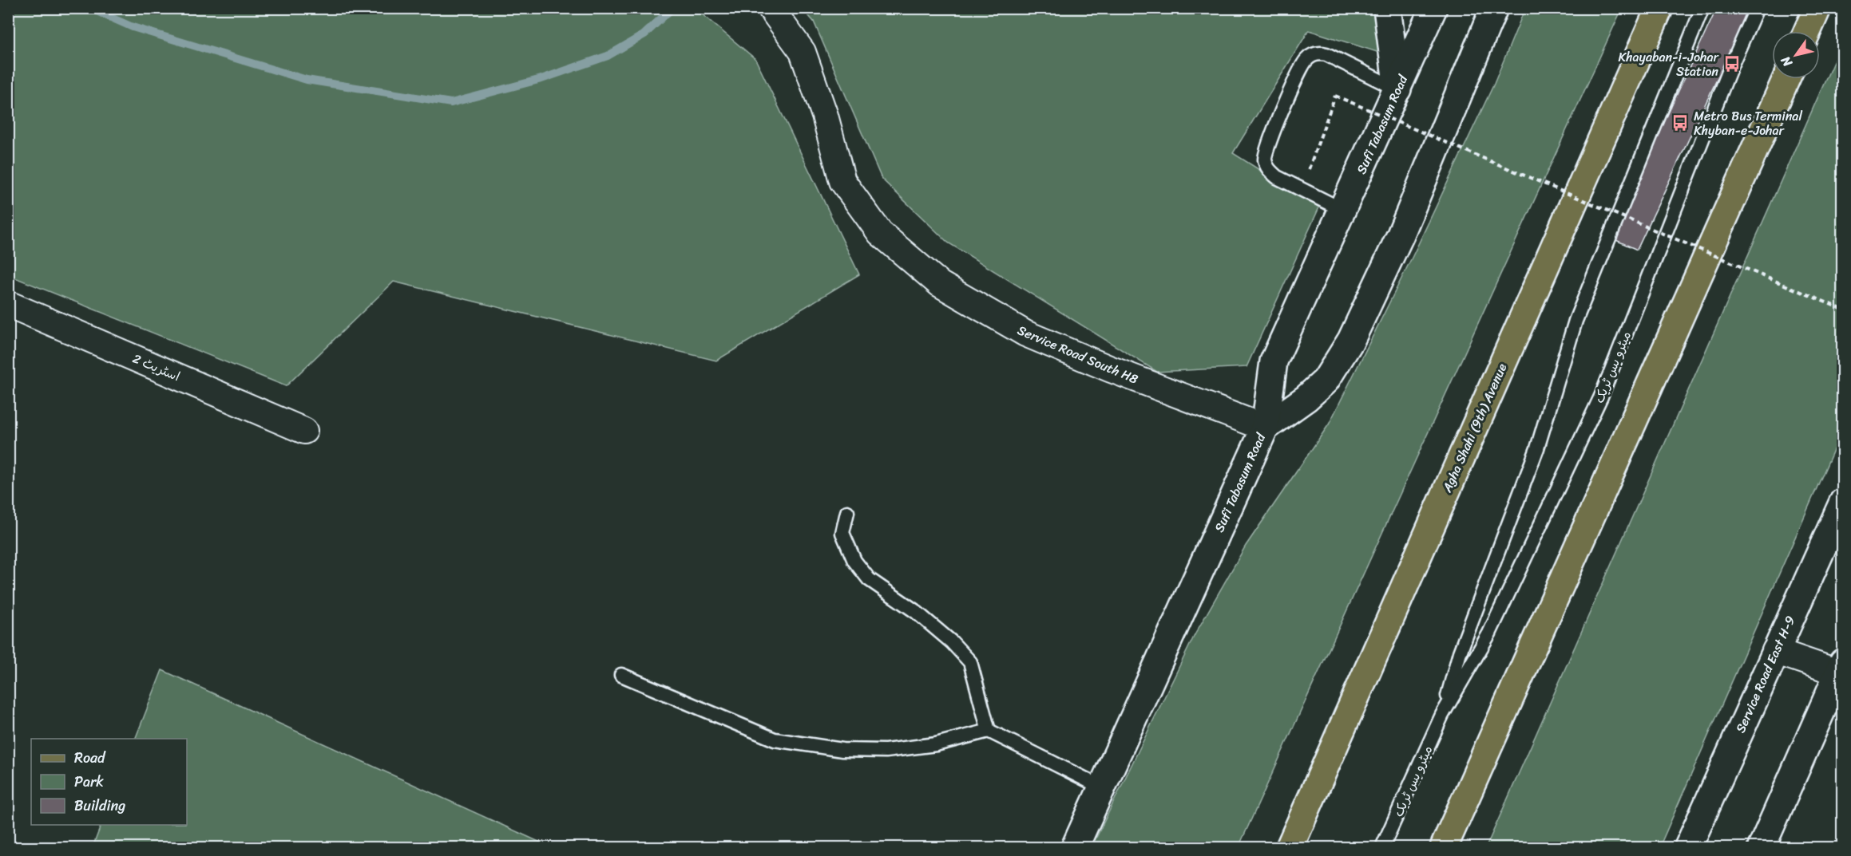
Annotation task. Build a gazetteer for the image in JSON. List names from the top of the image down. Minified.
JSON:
{"streets":{"main road":["Agha Shahi (9th) Avenue"],"street":["Sufi Tabasum Road","Service Road South H8","اسٹریٹ 2","Service Road East H-9"],"lane":["میٹرو بس ٹریک"]},"crossings":[["Sufi Tabasum Road","Service Road South H8"]],"places":{"bus stop":["Khayaban-i-Johar Station","Metro Bus Terminal Khyban-e-Johar"]},"legend":["Road","Park","Building"],"north":"bottom left"}
